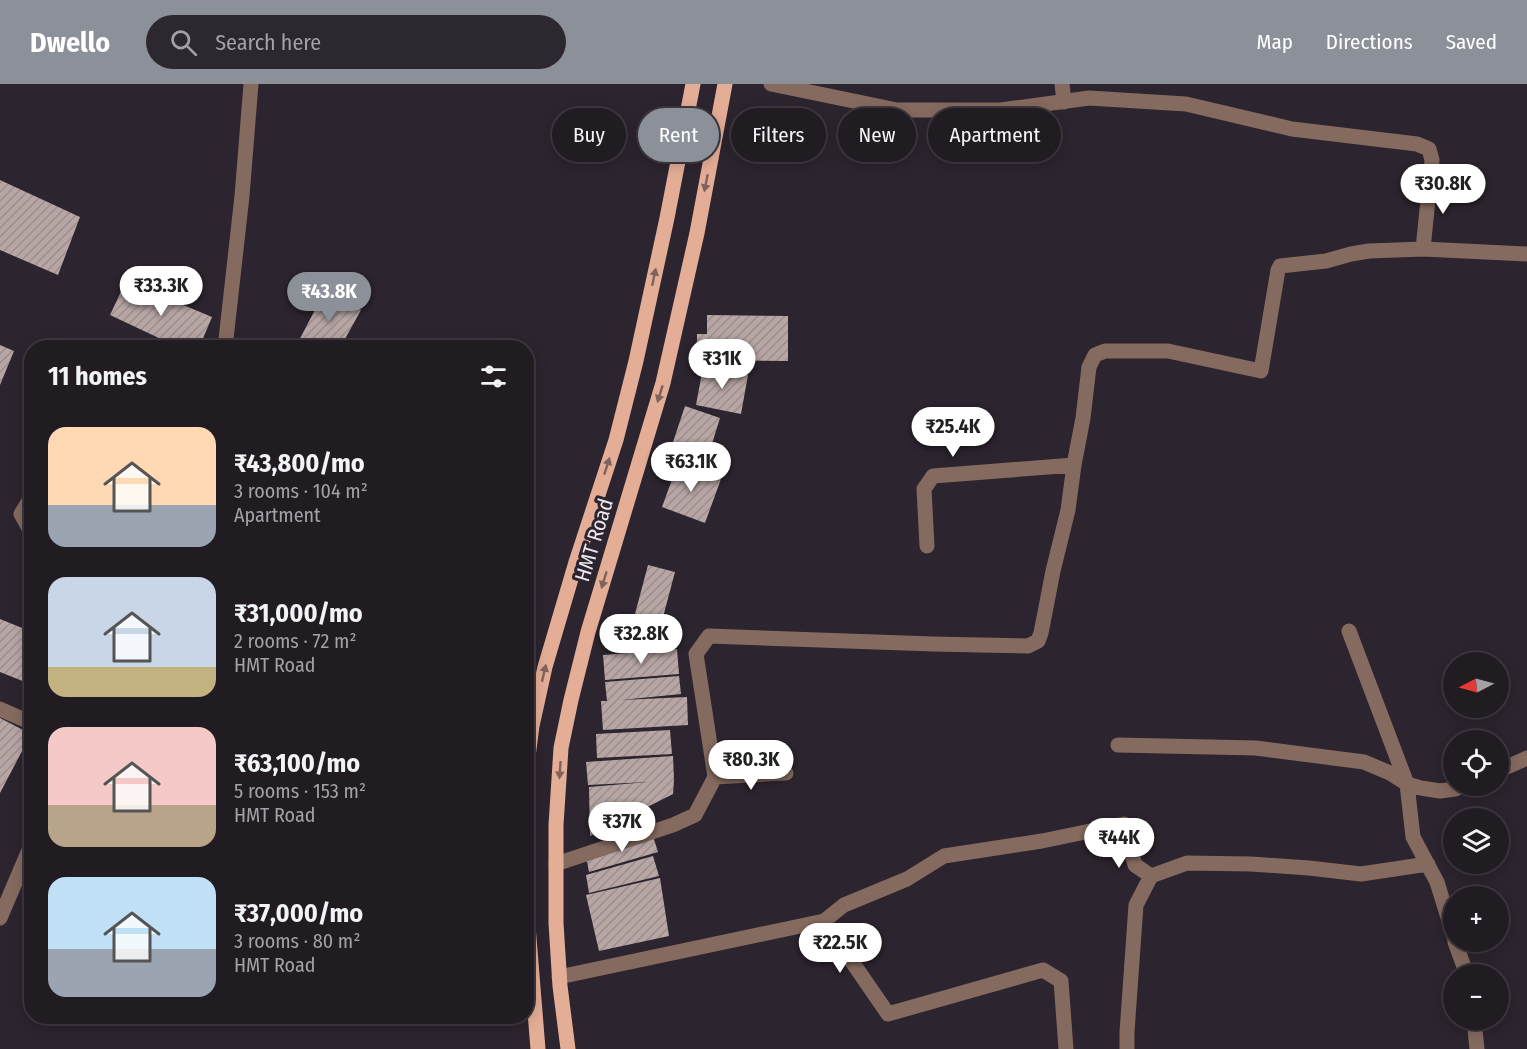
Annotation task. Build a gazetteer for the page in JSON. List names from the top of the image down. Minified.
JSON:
{"streets":{"main road":["HMT Road"]},"north":"left","page":{"header":"Dwello","search":"Search here","nav":["Map","Directions","Saved"],"chip":["Buy","Rent","Filters","New","Apartment"],"price":["₹30.8K","₹33.3K","₹43.8K","₹31K","₹25.4K","₹63.1K","₹32.8K","₹80.3K","₹37K","₹44K","₹22.5K"],"heading":"11 homes","list":[{"name":"₹43,800/mo","note":"3 rooms · 104 m² · Apartment"},{"name":"₹31,000/mo","note":"2 rooms · 72 m² · HMT Road"},{"name":"₹63,100/mo","note":"5 rooms · 153 m² · HMT Road"},{"name":"₹37,000/mo","note":"3 rooms · 80 m² · HMT Road"}],"map_buttons":["+","−"]}}
